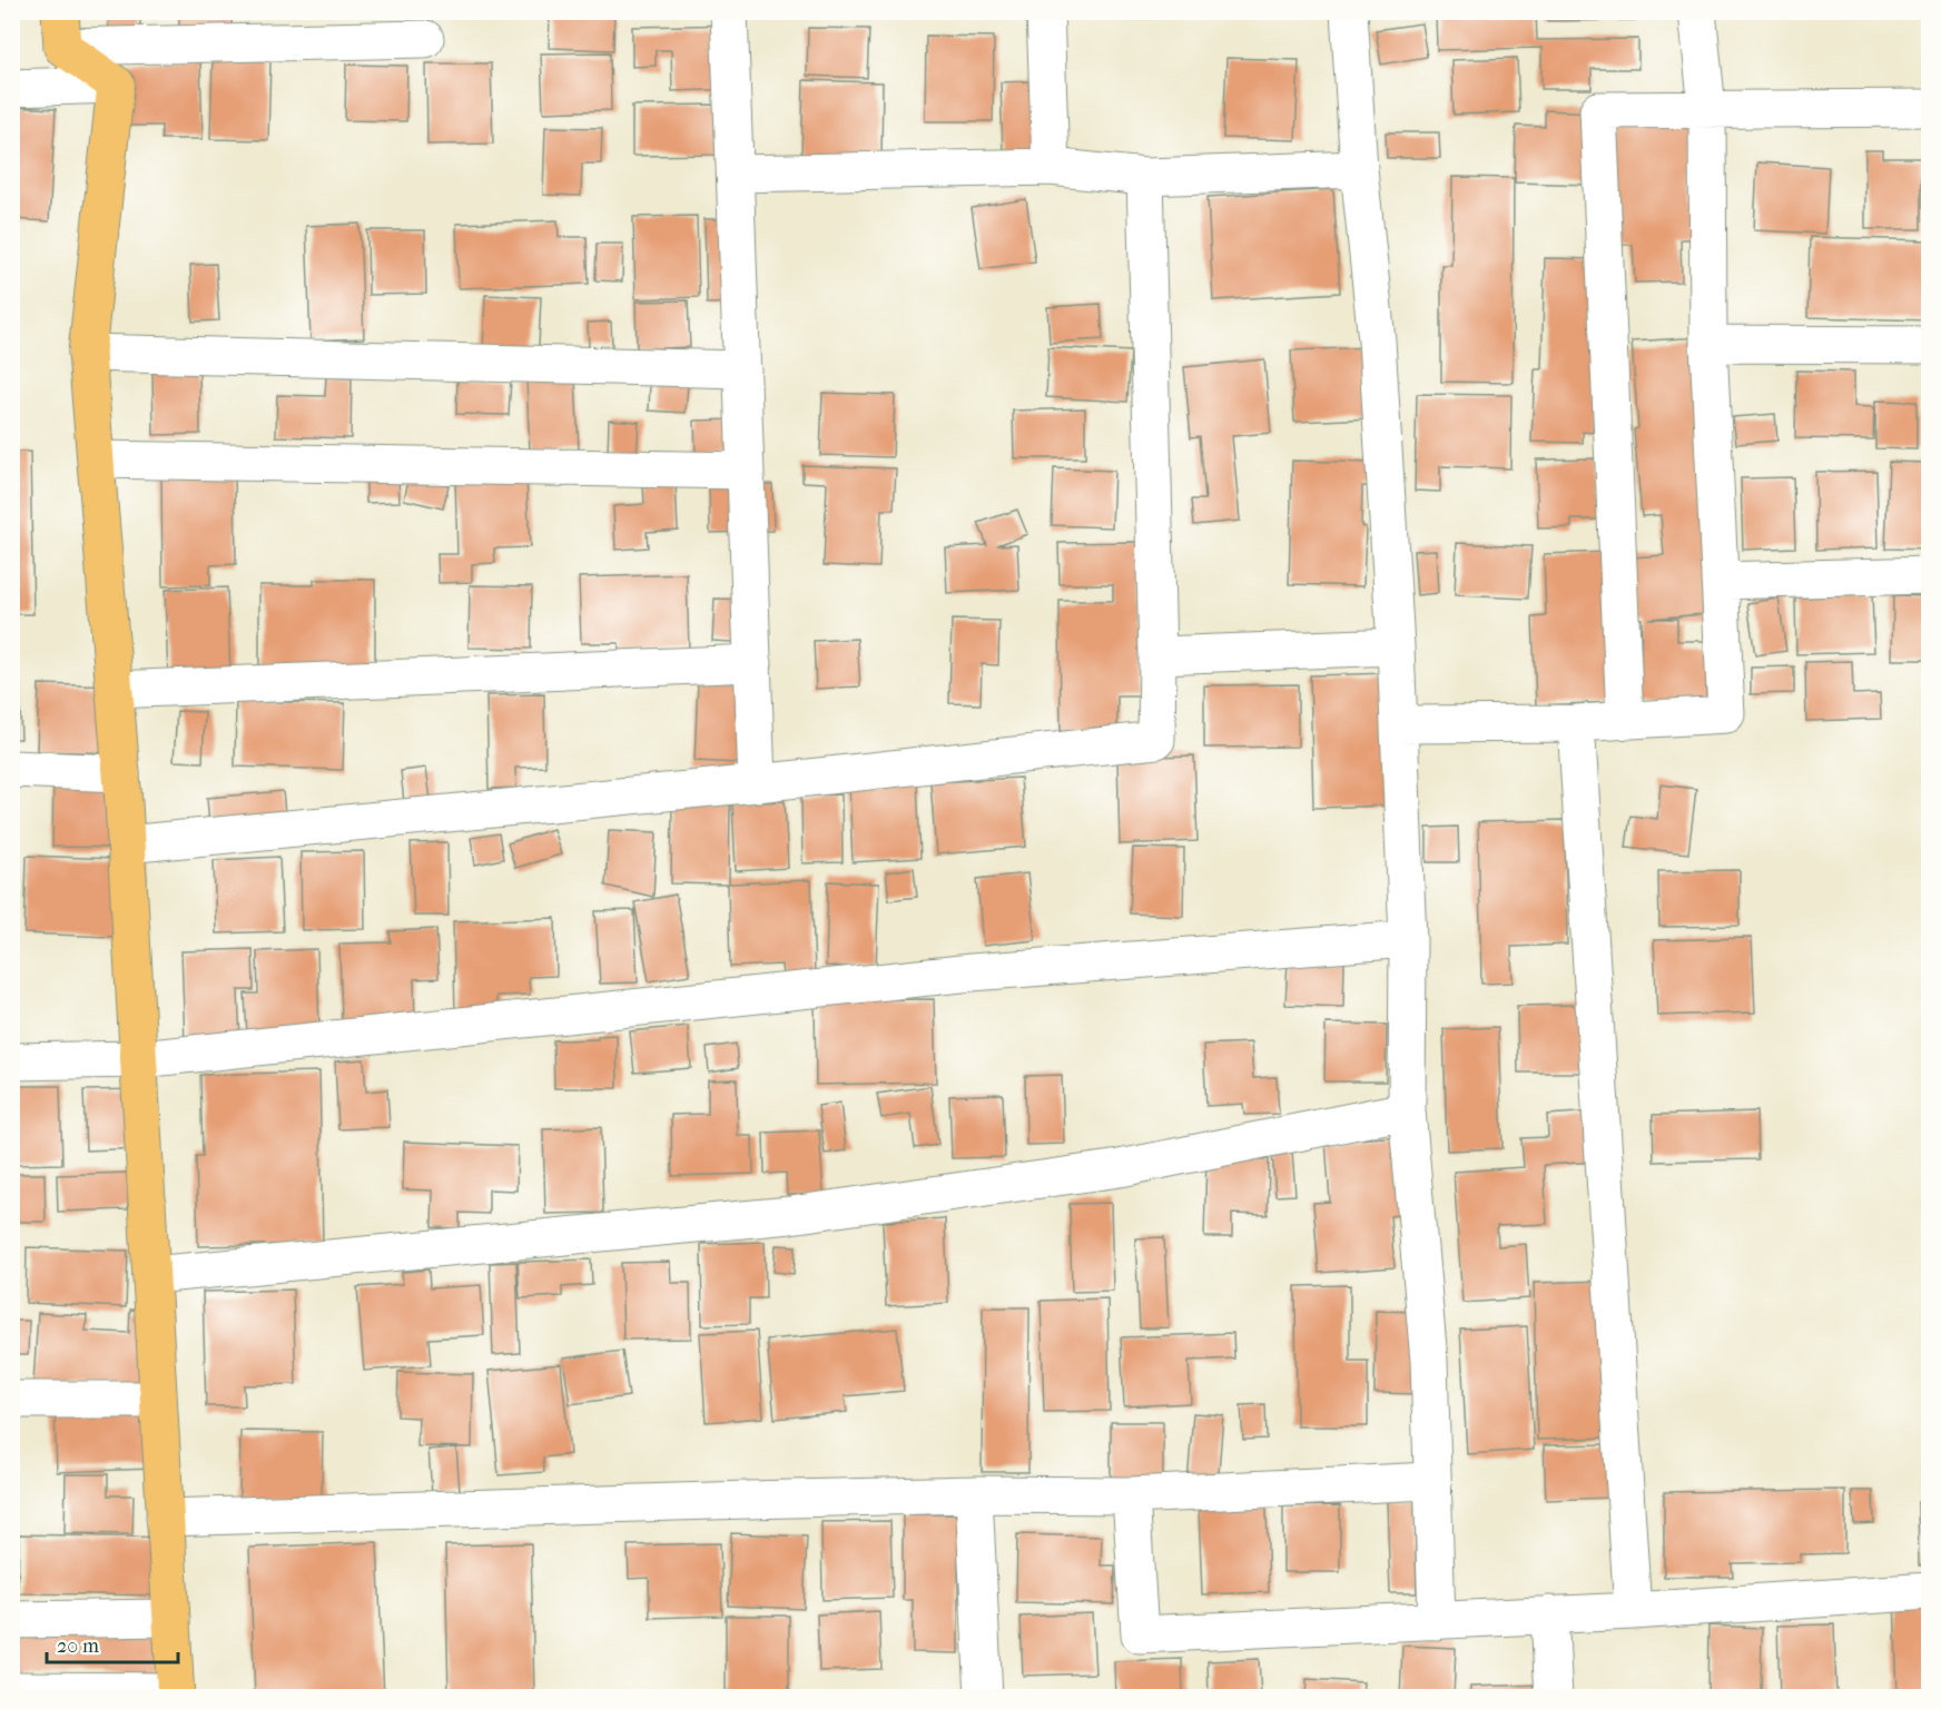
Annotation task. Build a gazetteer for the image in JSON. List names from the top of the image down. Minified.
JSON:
{"scale_bar":"20 m"}
